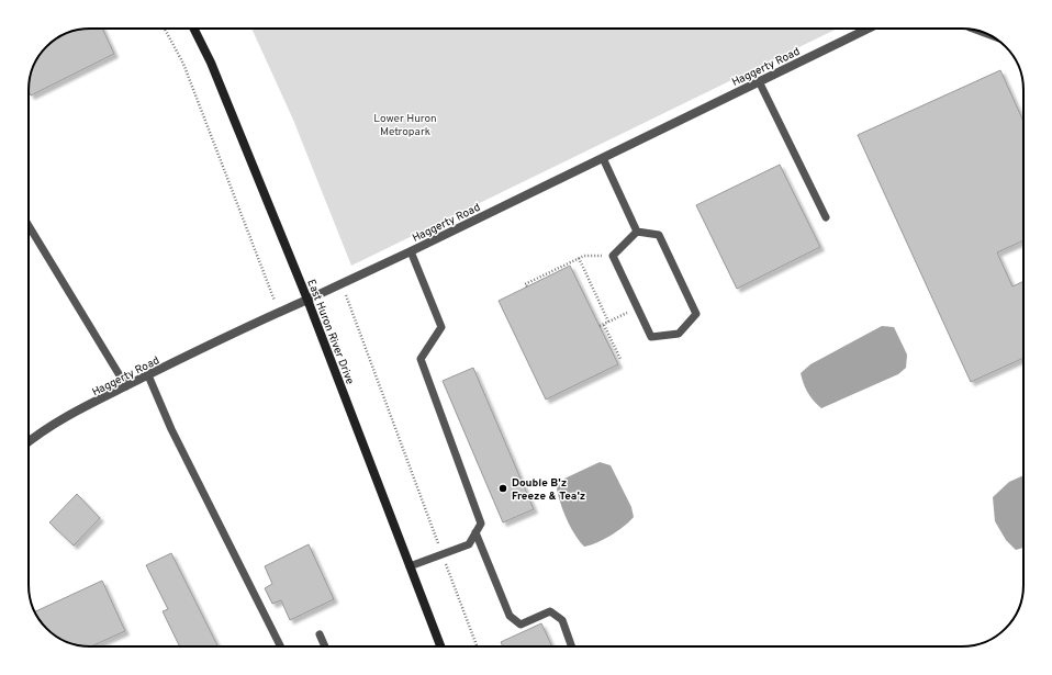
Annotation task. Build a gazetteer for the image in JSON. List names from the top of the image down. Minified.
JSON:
{"streets":{"main road":["East Huron River Drive"],"street":["Haggerty Road"]},"crossings":[["Haggerty Road","East Huron River Drive"]],"parks":["Lower Huron Metropark"],"places":["Double B'z Freeze & Tea'z"]}
